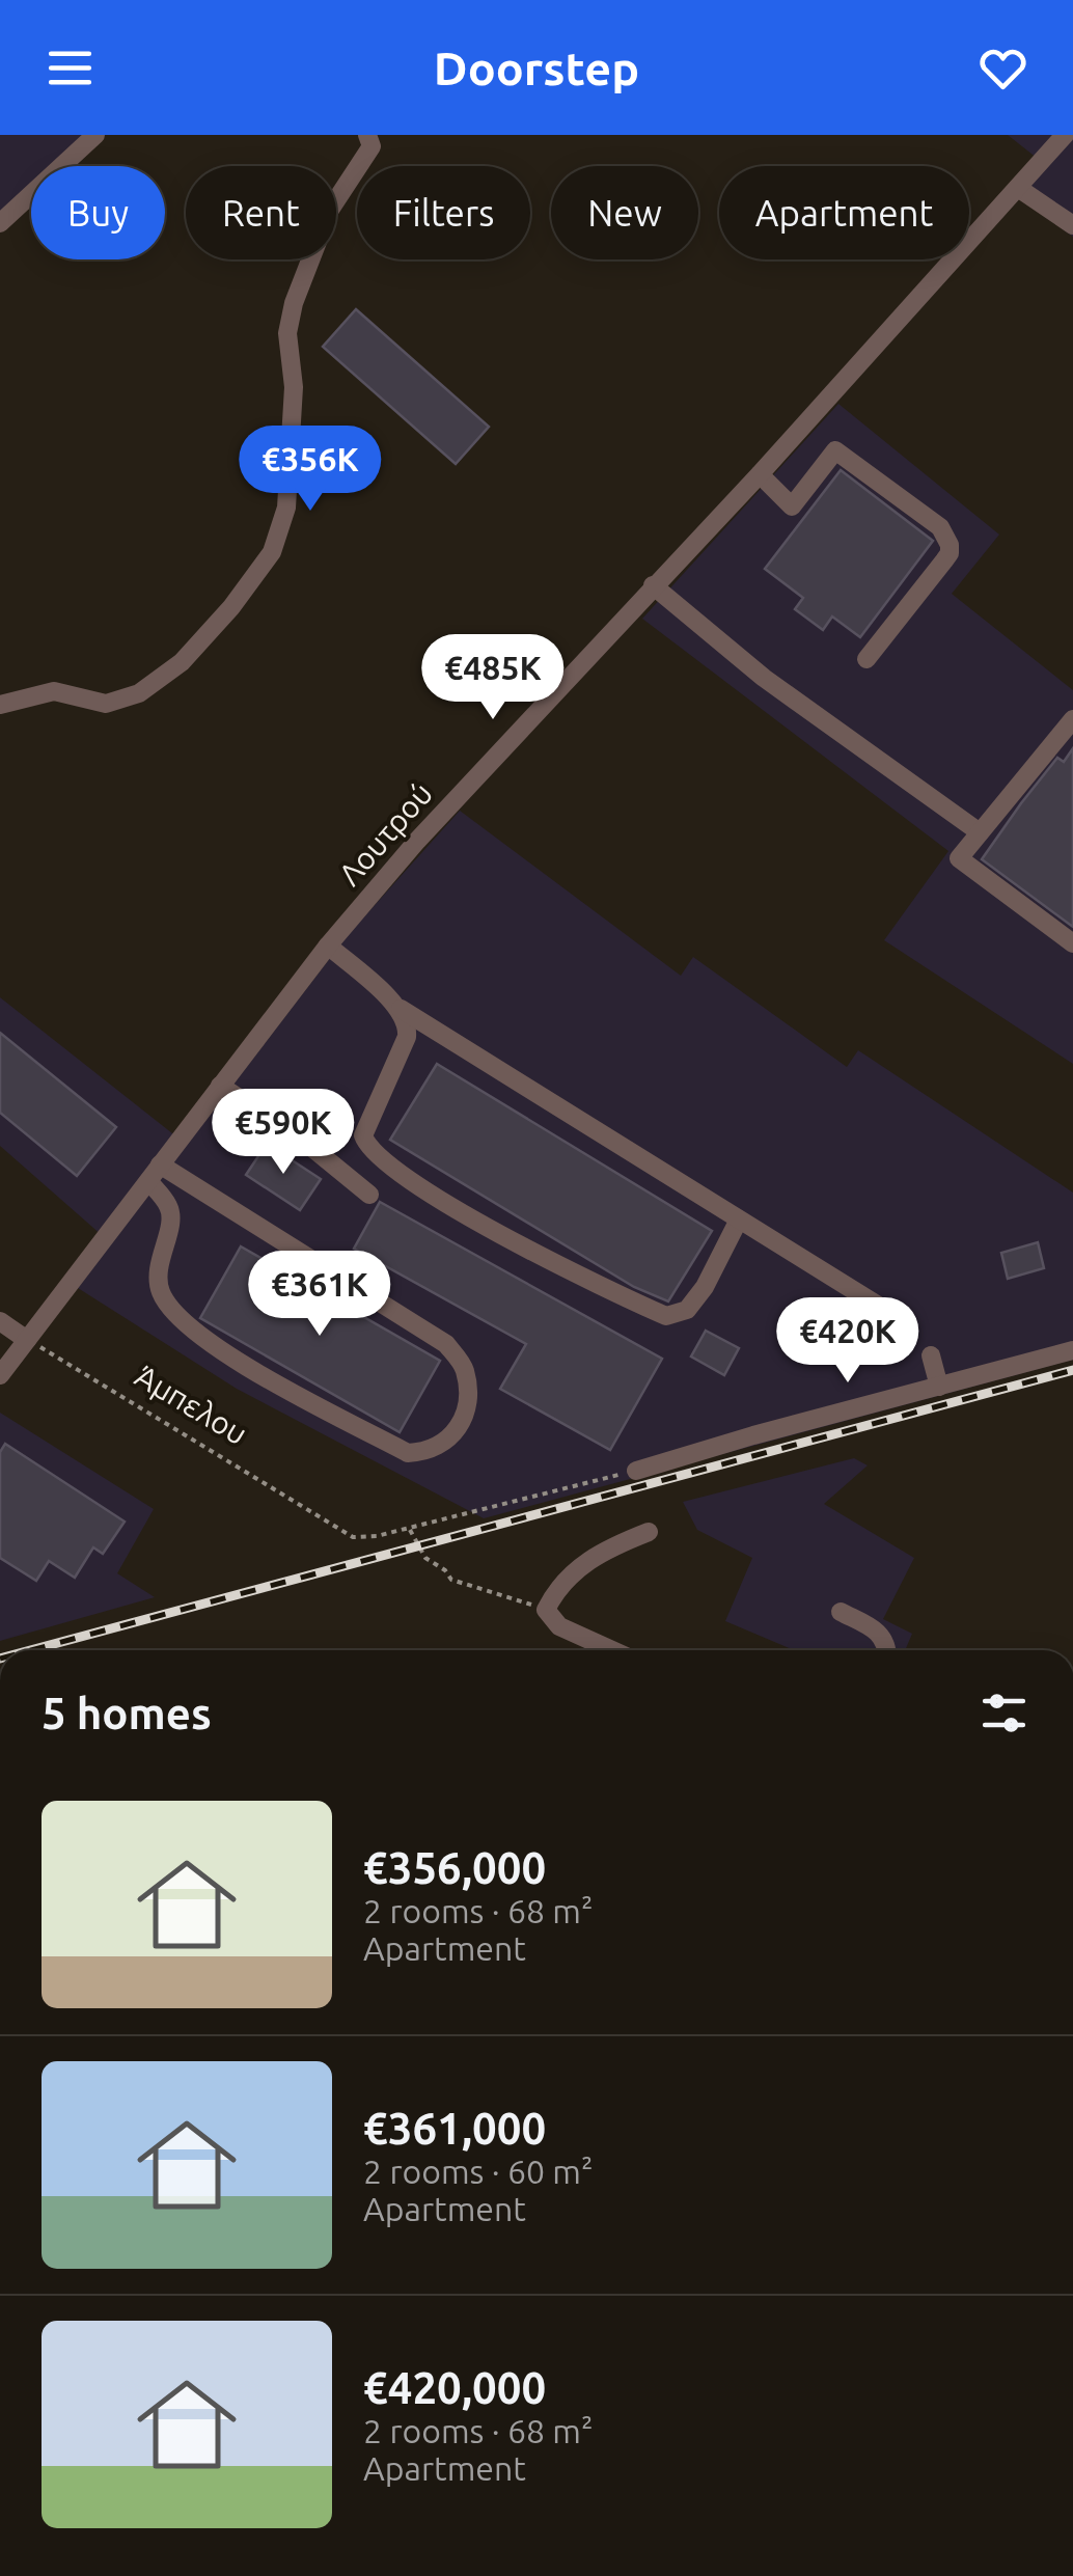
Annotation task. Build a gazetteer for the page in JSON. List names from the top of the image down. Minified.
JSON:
{"streets":{"street":["Λουτρού"],"path":["Άμπελου"]},"crossings":[["Λουτρού","Άμπελου"]],"page":{"header":"Doorstep","chip":["Buy","Rent","Filters","New","Apartment"],"price":["€356K","€485K","€590K","€361K","€420K"],"heading":"5 homes","list":[{"name":"€356,000","note":"2 rooms · 68 m² · Apartment"},{"name":"€361,000","note":"2 rooms · 60 m² · Apartment"},{"name":"€420,000","note":"2 rooms · 68 m² · Apartment"}]}}
